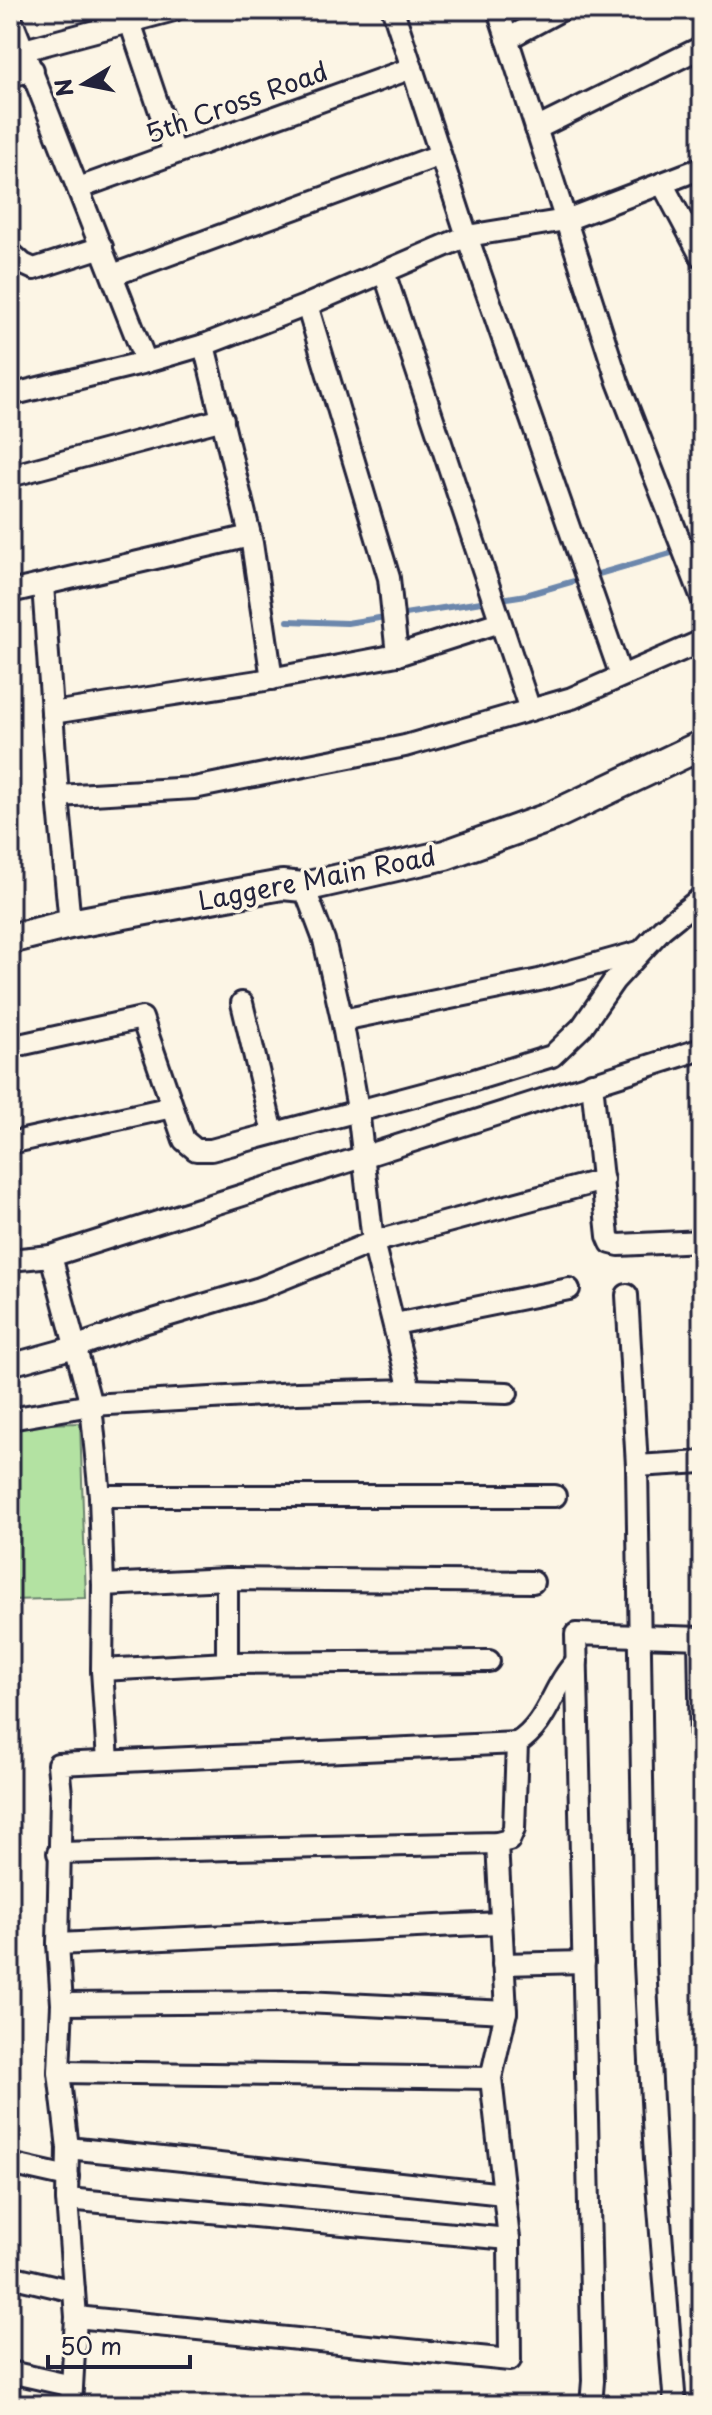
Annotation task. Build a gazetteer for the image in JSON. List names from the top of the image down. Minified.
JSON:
{"streets":{"street":["5th Cross Road","Laggere Main Road"]},"scale_bar":"50 m","north":"left"}
